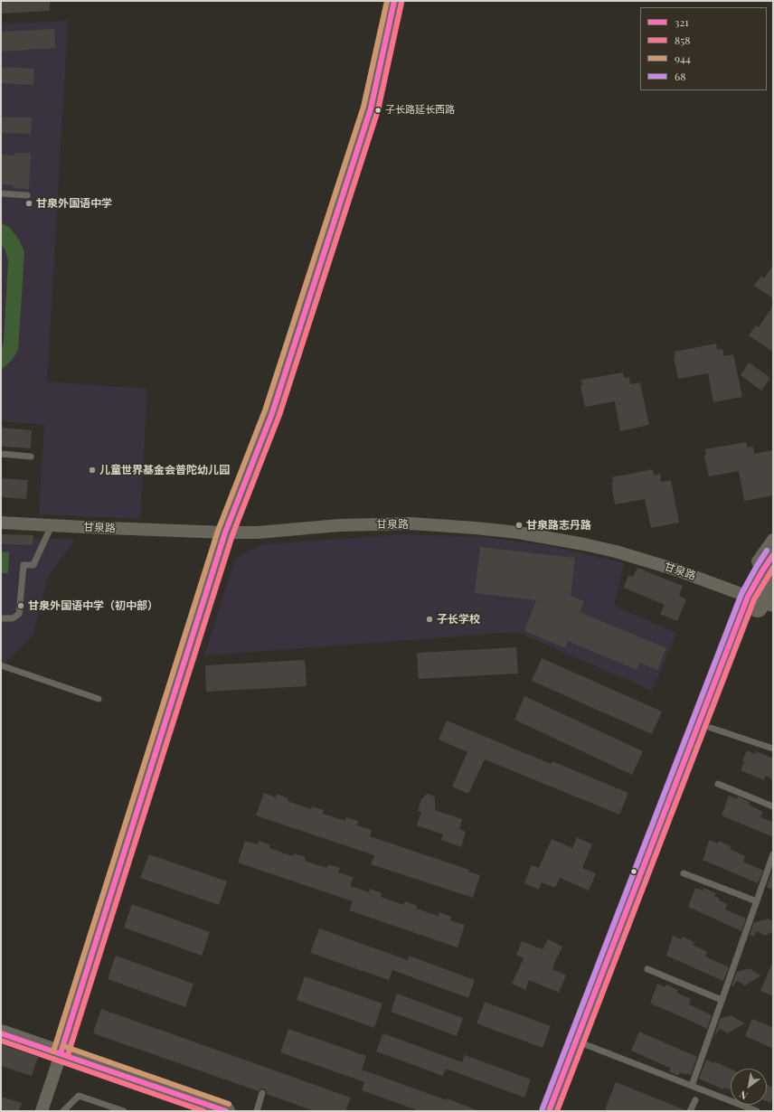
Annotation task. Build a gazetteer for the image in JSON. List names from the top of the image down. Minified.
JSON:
{"streets":{"street":["甘泉路"]},"places":["子长路延长西路","甘泉外国语中学","儿童世界基金会普陀幼儿园","甘泉路志丹路","甘泉外国语中学（初中部）","子长学校"],"lines":["transit line 321","transit line 944","transit line 858","transit line 68"],"legend":["321","858","944","68"],"north":"bottom left"}
